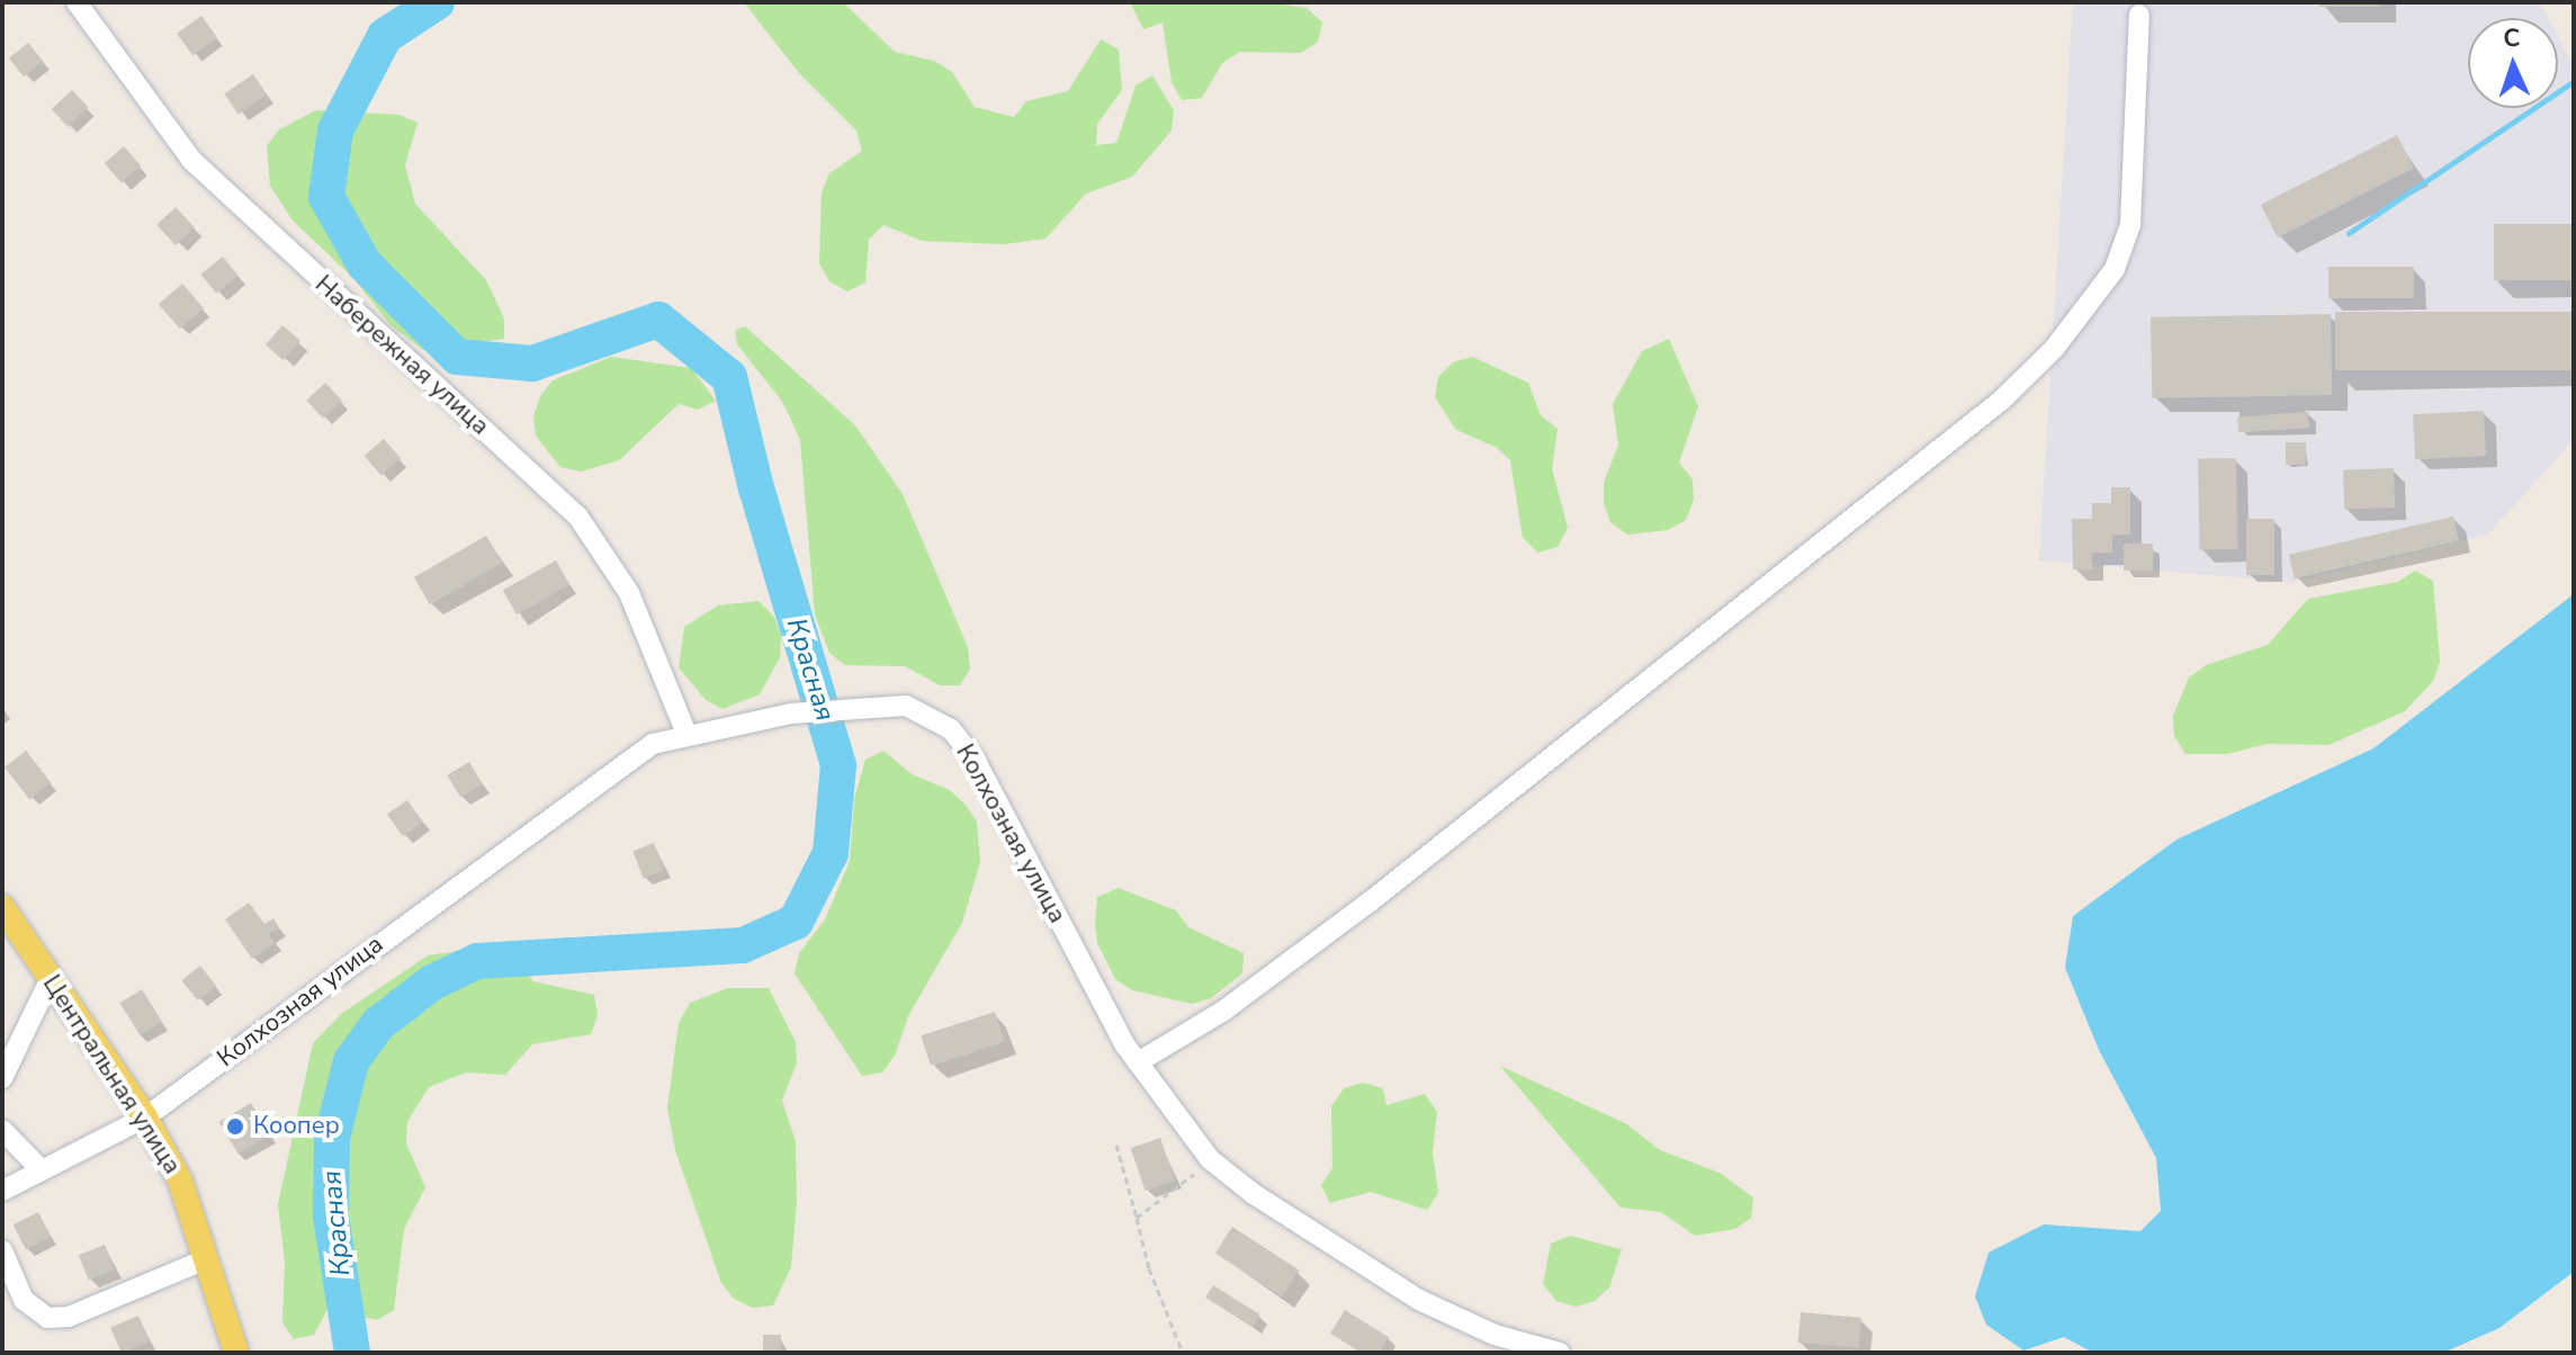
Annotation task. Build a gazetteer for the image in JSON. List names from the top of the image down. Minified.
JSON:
{"streets":{"main road":["Центральная улица"],"street":["Набережная улица","Колхозная улица"]},"crossings":[["Набережная улица","Колхозная улица"],["Колхозная улица","Центральная улица"]],"water":["Красная"],"places":["Коопер"],"north":"top"}
